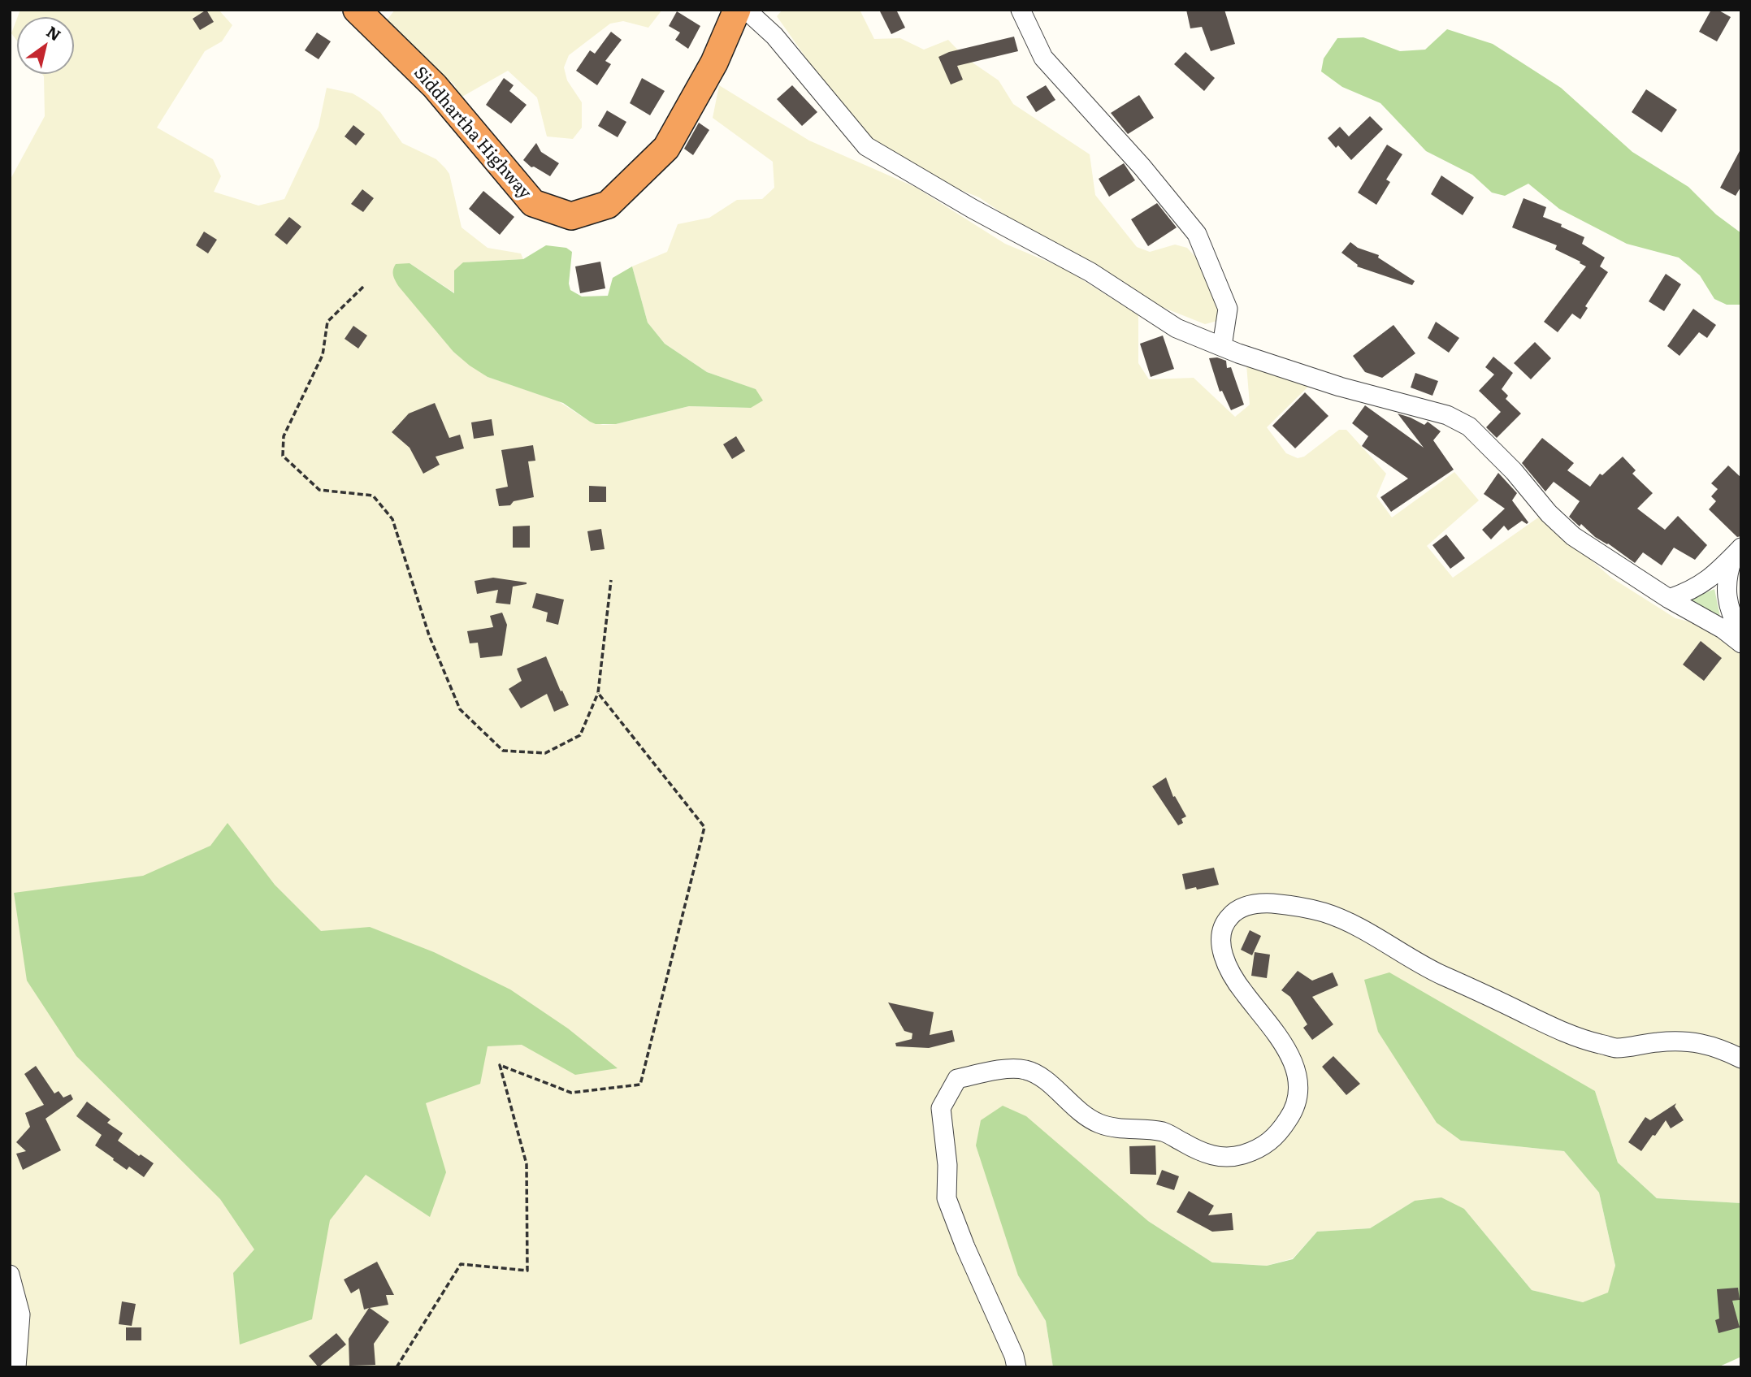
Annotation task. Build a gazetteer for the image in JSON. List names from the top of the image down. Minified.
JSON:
{"streets":{"highway":["Siddhartha Highway"]},"north":"top right"}
